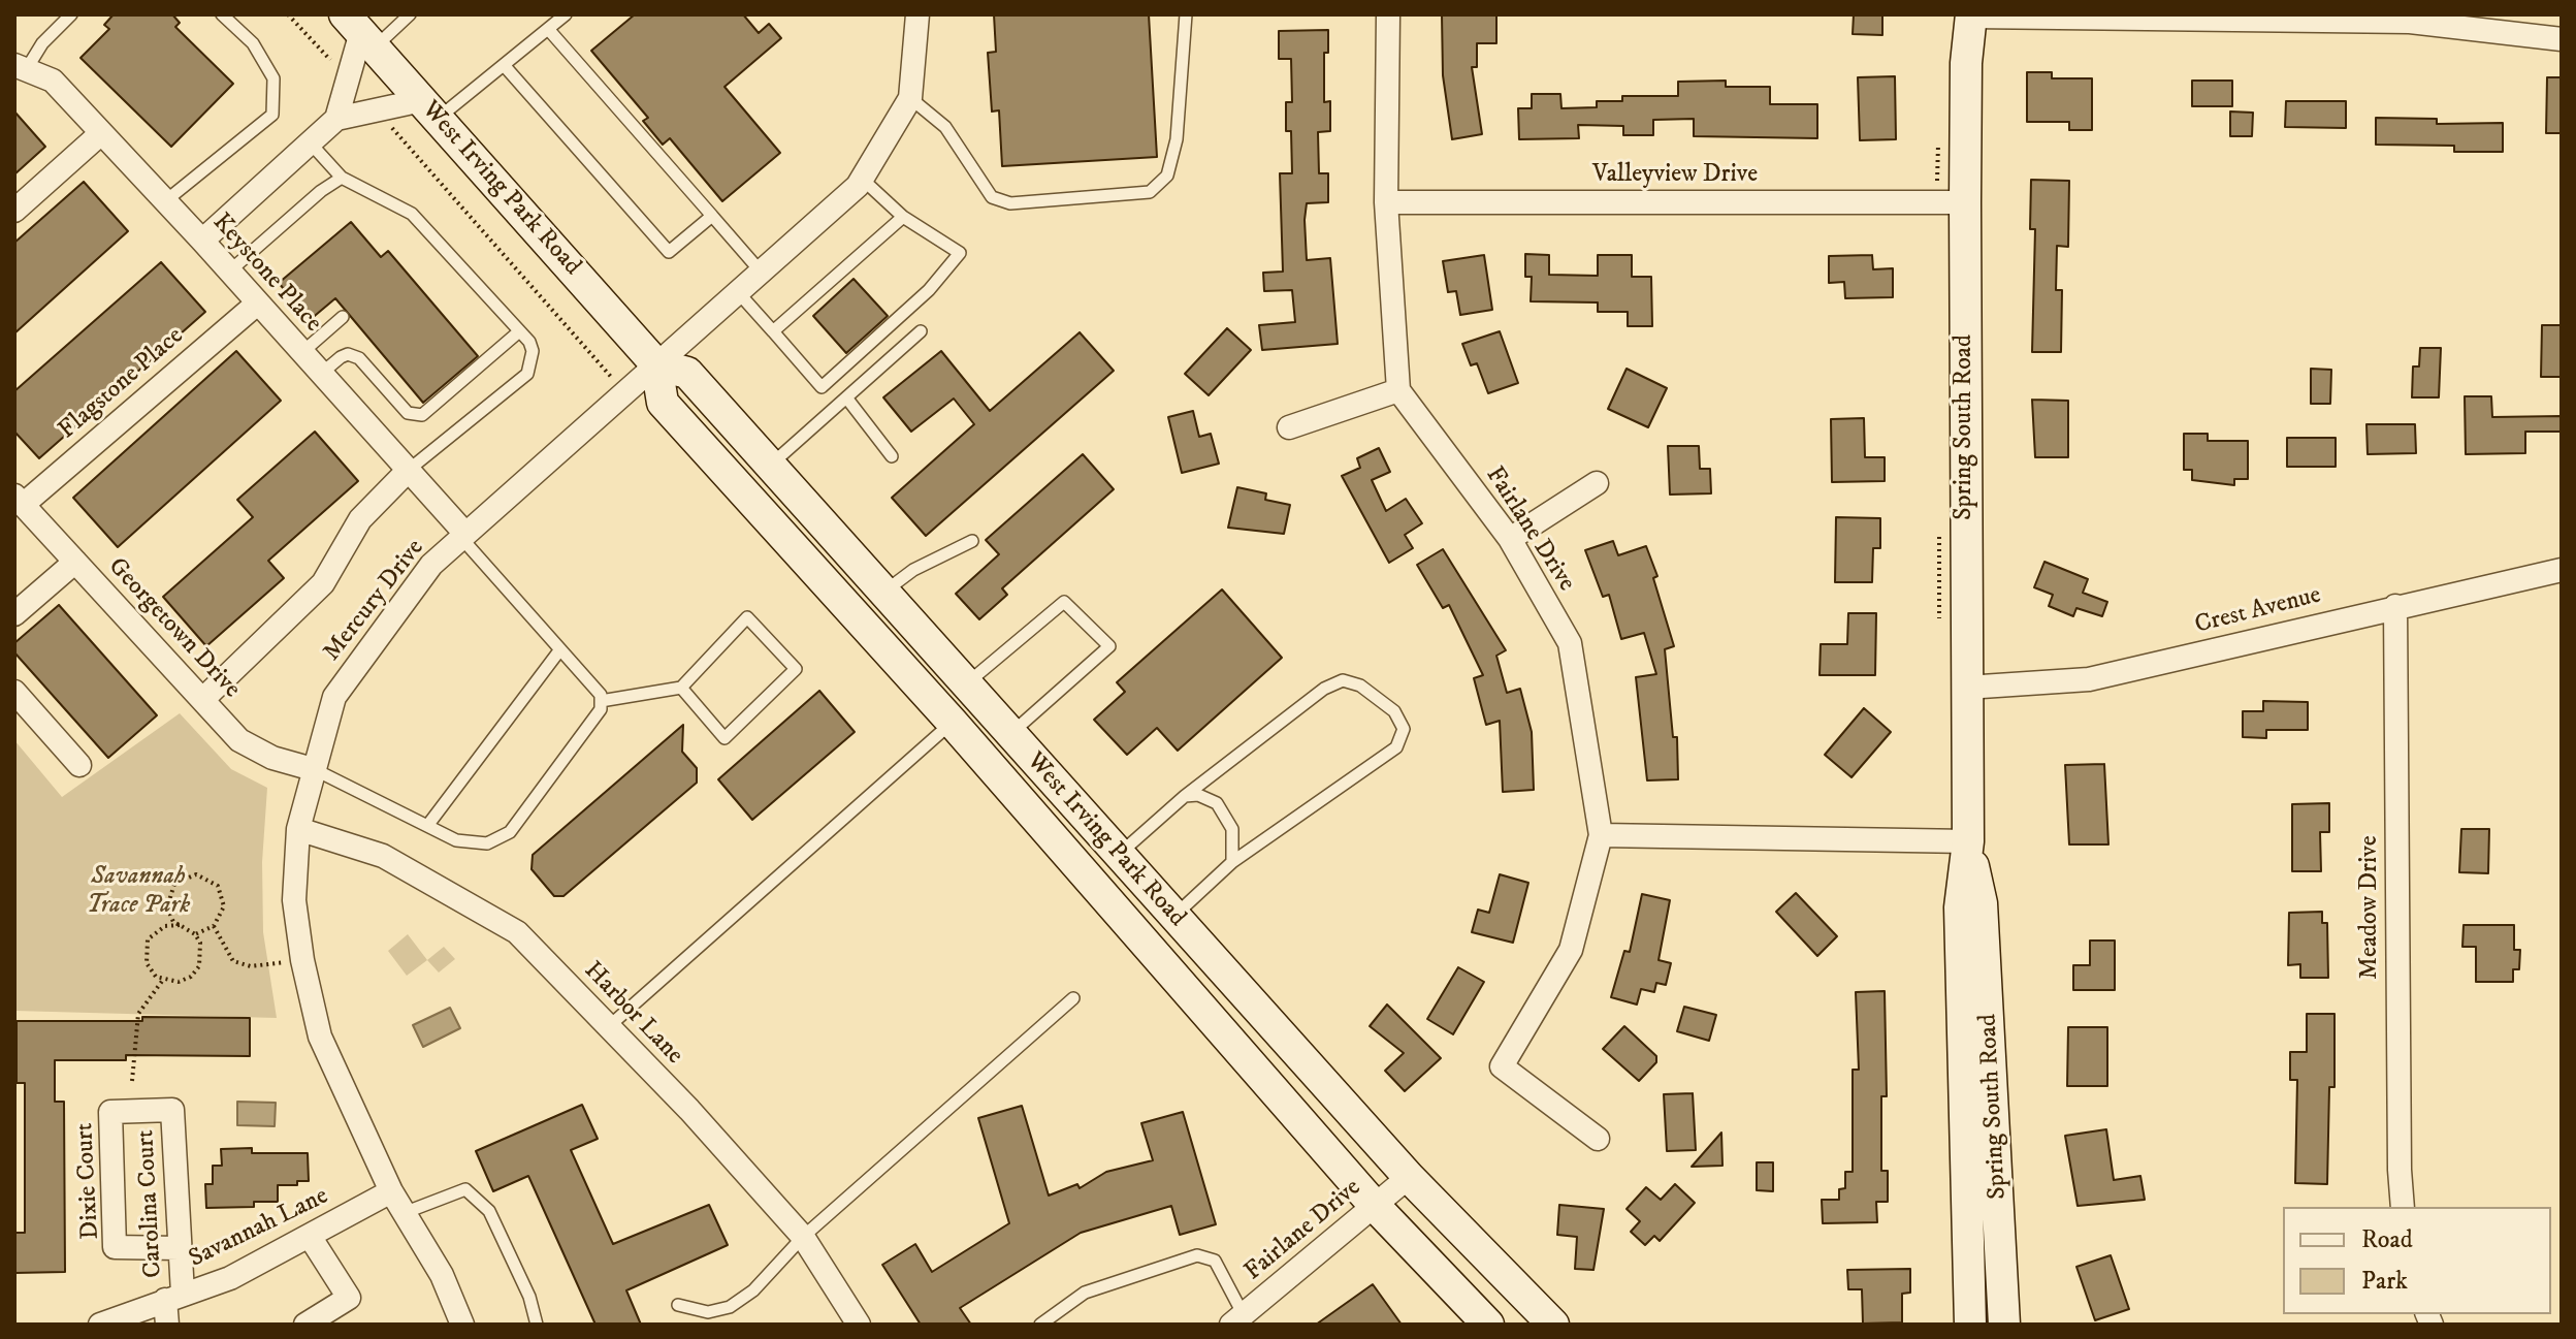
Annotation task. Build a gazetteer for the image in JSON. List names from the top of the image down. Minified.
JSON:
{"streets":{"main road":["West Irving Park Road","Spring South Road"],"street":["Valleyview Drive","Keystone Place","Flagstone Place","Fairlane Drive","Mercury Drive","Crest Avenue","Georgetown Drive","Meadow Drive","Harbor Lane","Dixie Court","Carolina Court","Savannah Lane"]},"crossings":[["Valleyview Drive","Spring South Road"],["West Irving Park Road","Fairlane Drive"],["West Irving Park Road","Mercury Drive"],["Keystone Place","Flagstone Place"],["Keystone Place","Mercury Drive"],["Flagstone Place","Georgetown Drive"],["Spring South Road","Crest Avenue"],["Mercury Drive","Georgetown Drive"],["Mercury Drive","Harbor Lane"],["Mercury Drive","Savannah Lane"],["Crest Avenue","Meadow Drive"],["Dixie Court","Carolina Court"],["Carolina Court","Savannah Lane"]],"parks":["Savannah Trace Park"],"legend":["Road","Park"]}
